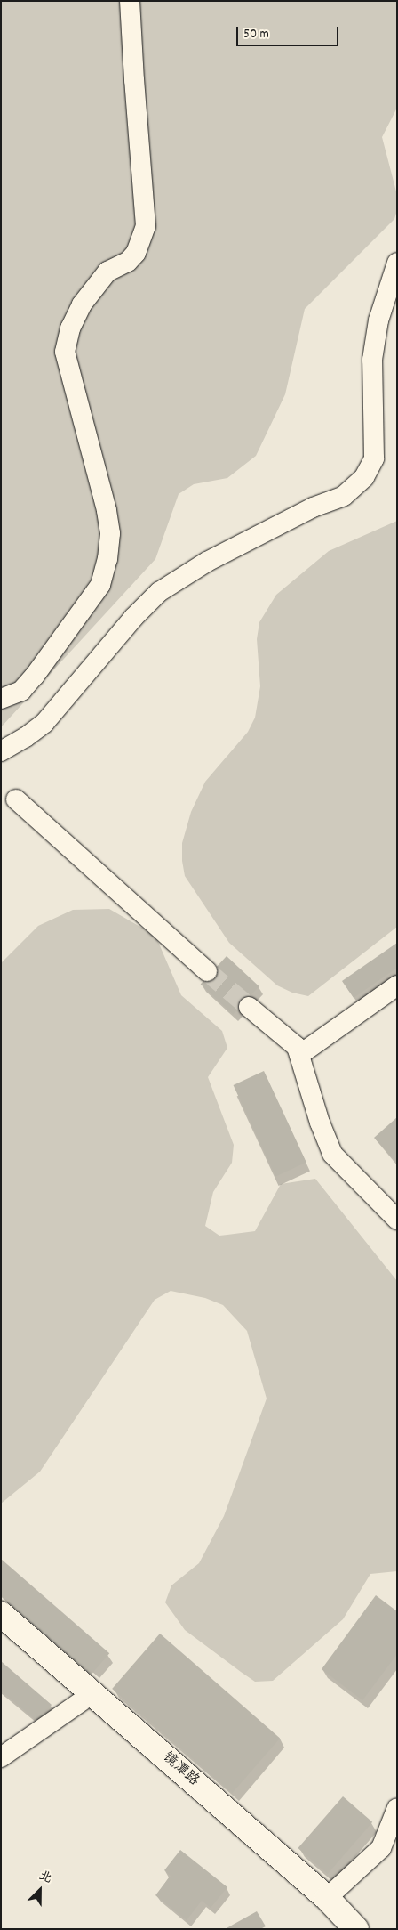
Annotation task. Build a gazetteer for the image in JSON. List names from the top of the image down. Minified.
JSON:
{"streets":{"main road":["镜潭路"]},"scale_bar":"50 m","north":"top right"}
